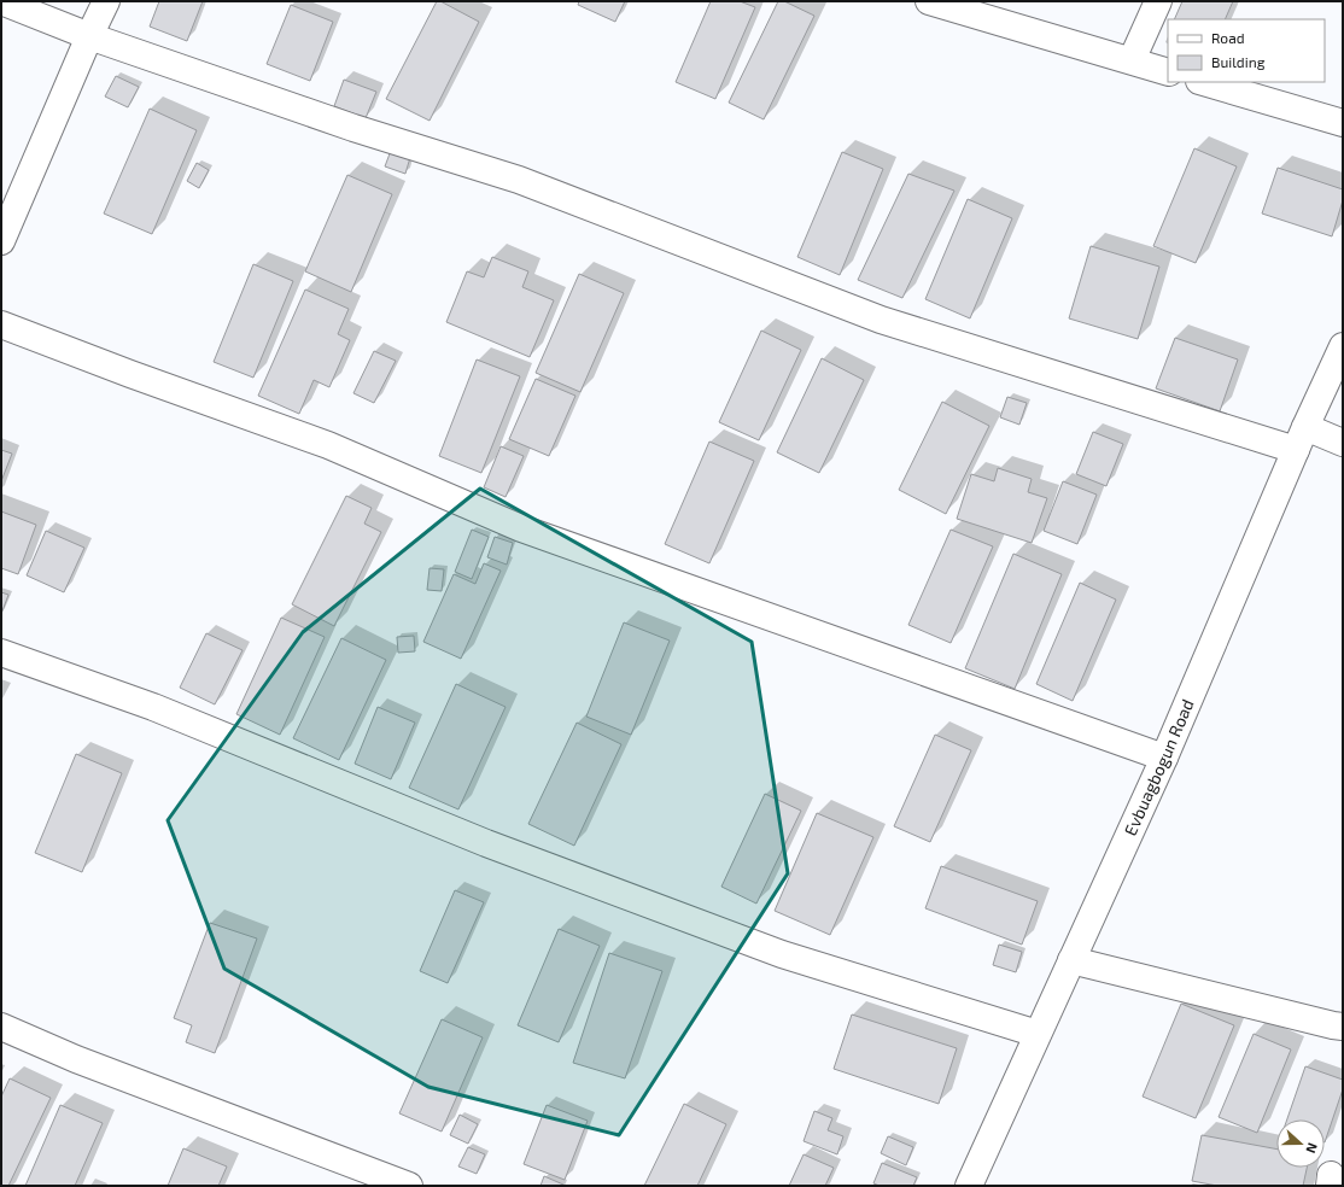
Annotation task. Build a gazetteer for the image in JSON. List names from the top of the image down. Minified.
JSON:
{"streets":{"street":["Evbuagbogun Road"]},"legend":["Road","Building"],"north":"right"}
